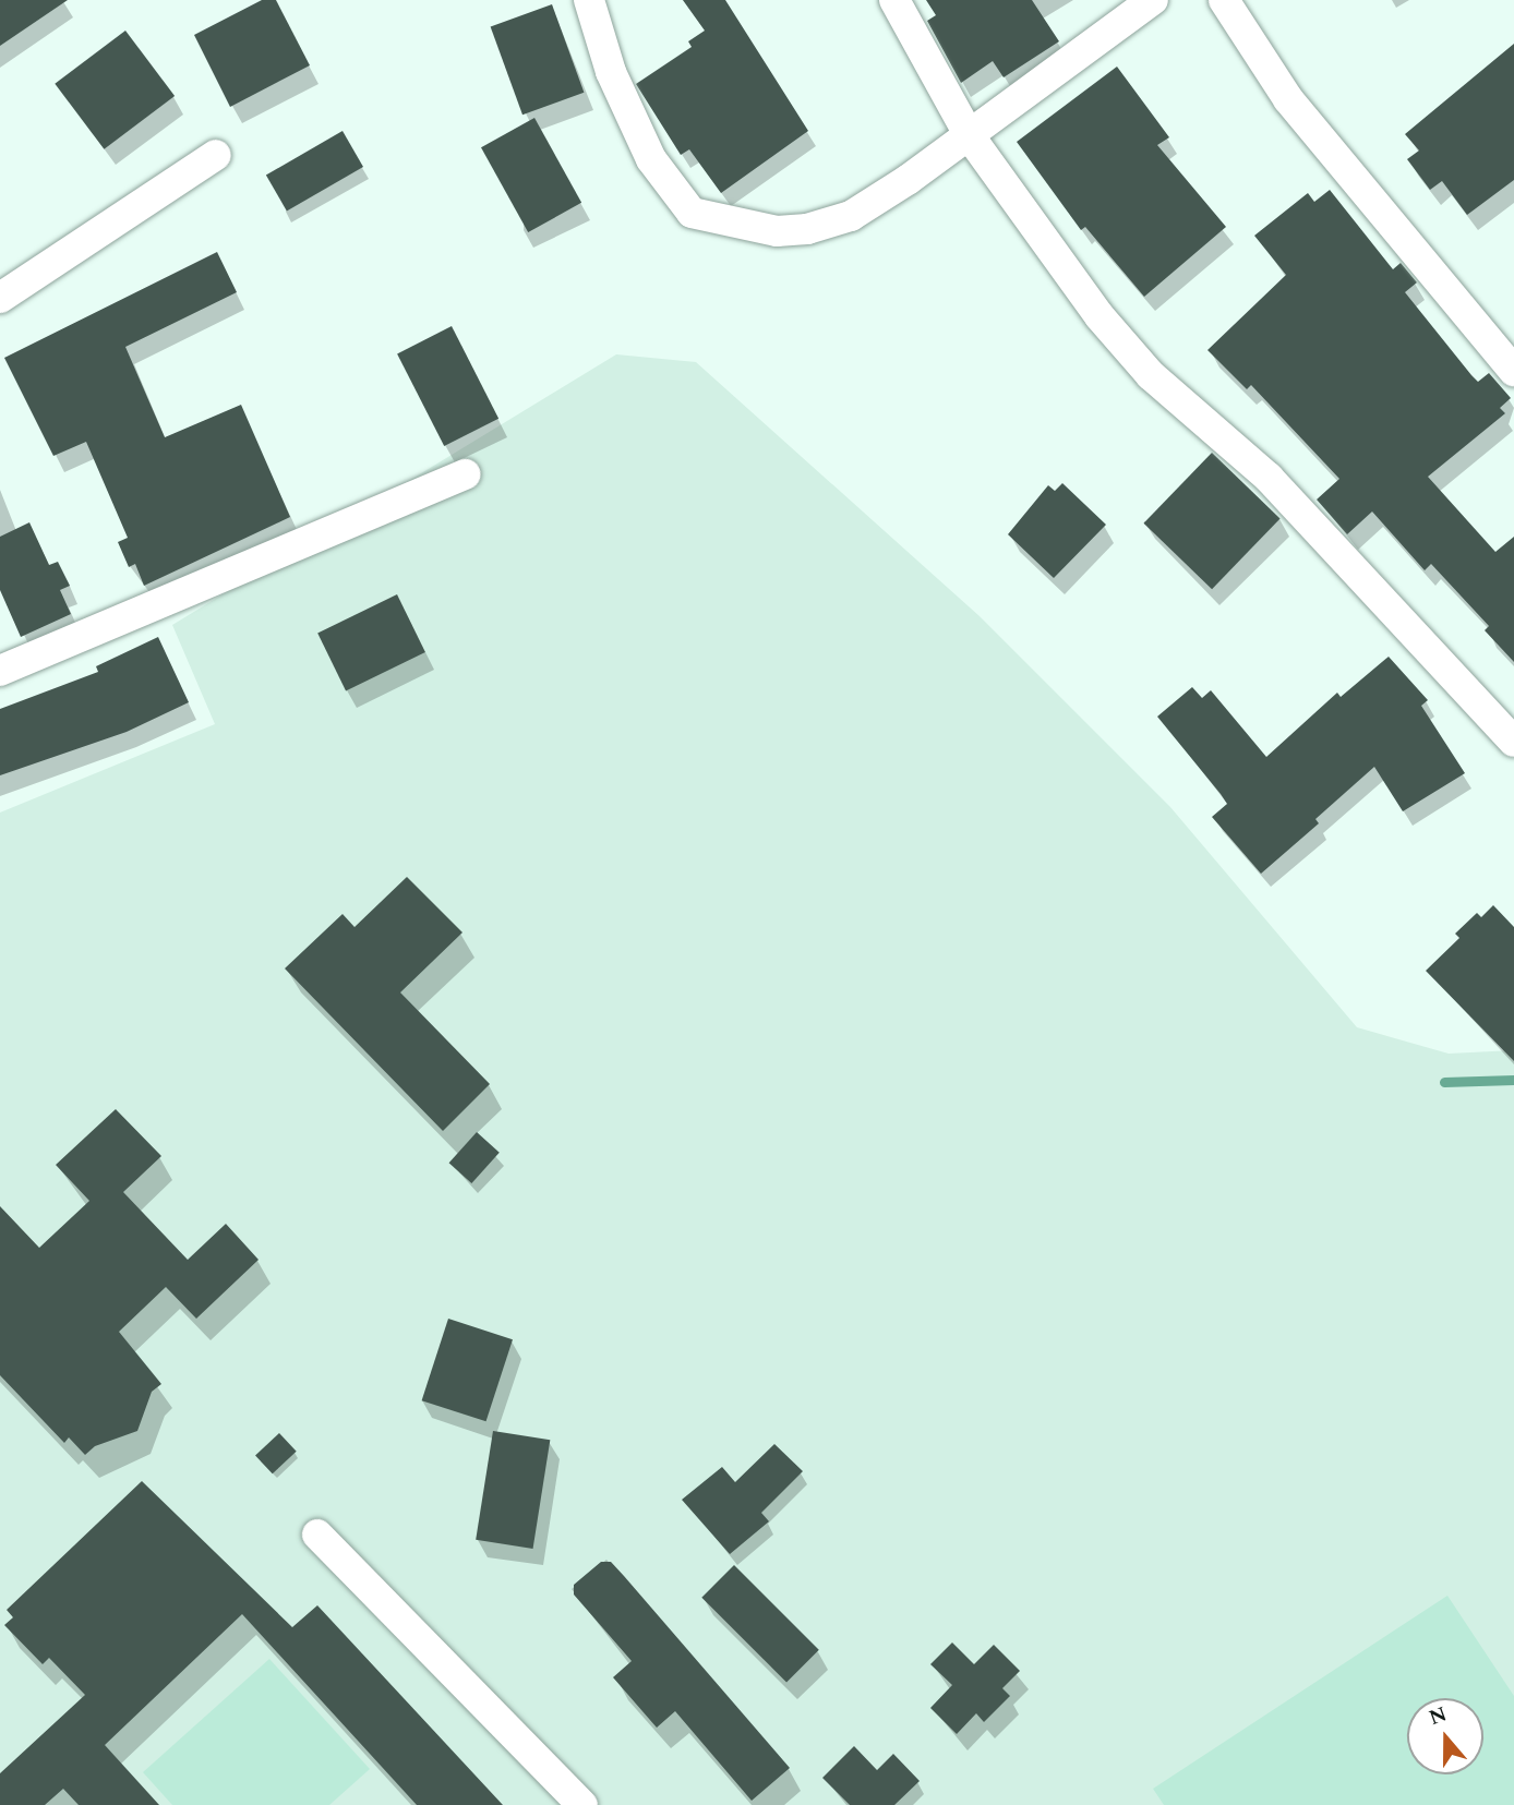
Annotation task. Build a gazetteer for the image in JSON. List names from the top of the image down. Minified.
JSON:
{"north":"top"}
